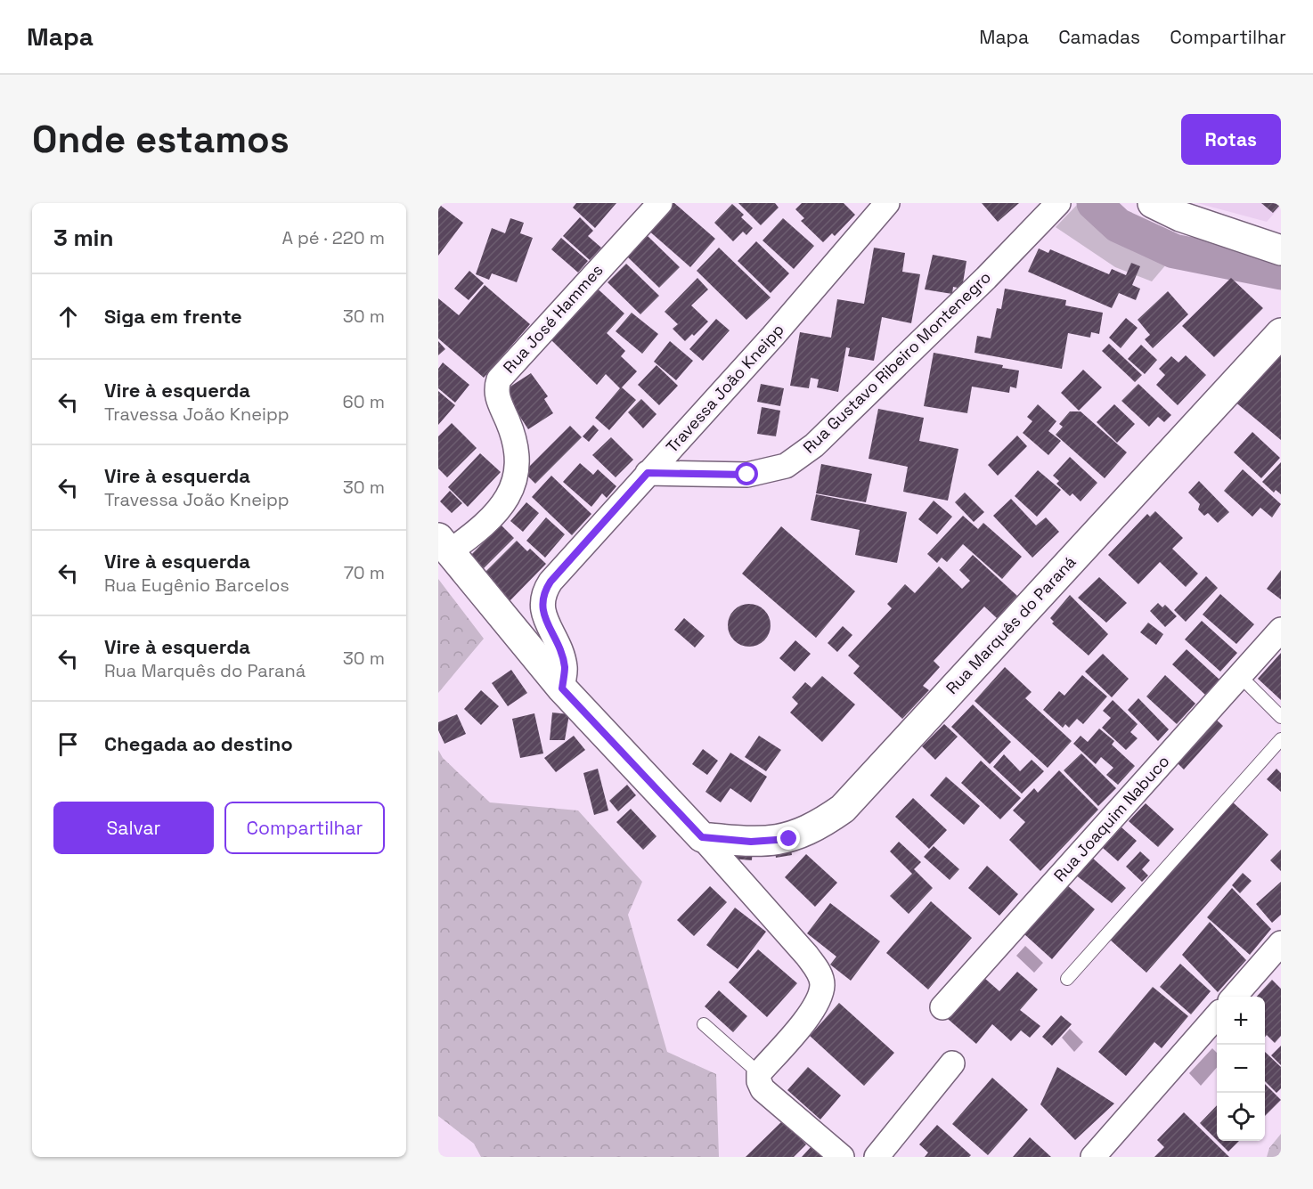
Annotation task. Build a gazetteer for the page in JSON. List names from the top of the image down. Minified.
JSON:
{"streets":{"street":["Rua José Hammes","Rua Gustavo Ribeiro Montenegro","Travessa João Kneipp","Rua Marquês do Paraná","Rua Joaquim Nabuco"]},"crossings":[["Rua Gustavo Ribeiro Montenegro","Travessa João Kneipp"]],"page":{"header":"Mapa","nav":["Mapa","Camadas","Compartilhar"],"buttons":["Rotas",["Salvar","Compartilhar"]],"title":"Onde estamos","heading":["3 min","A pé · 220 m"],"list":[["Siga em frente","30 m"],["Vire à esquerda","Travessa João Kneipp","60 m"],["Vire à esquerda","Travessa João Kneipp","30 m"],["Vire à esquerda","Rua Eugênio Barcelos","70 m"],["Vire à esquerda","Rua Marquês do Paraná","30 m"],"Chegada ao destino"],"map_buttons":["+","−"]}}
